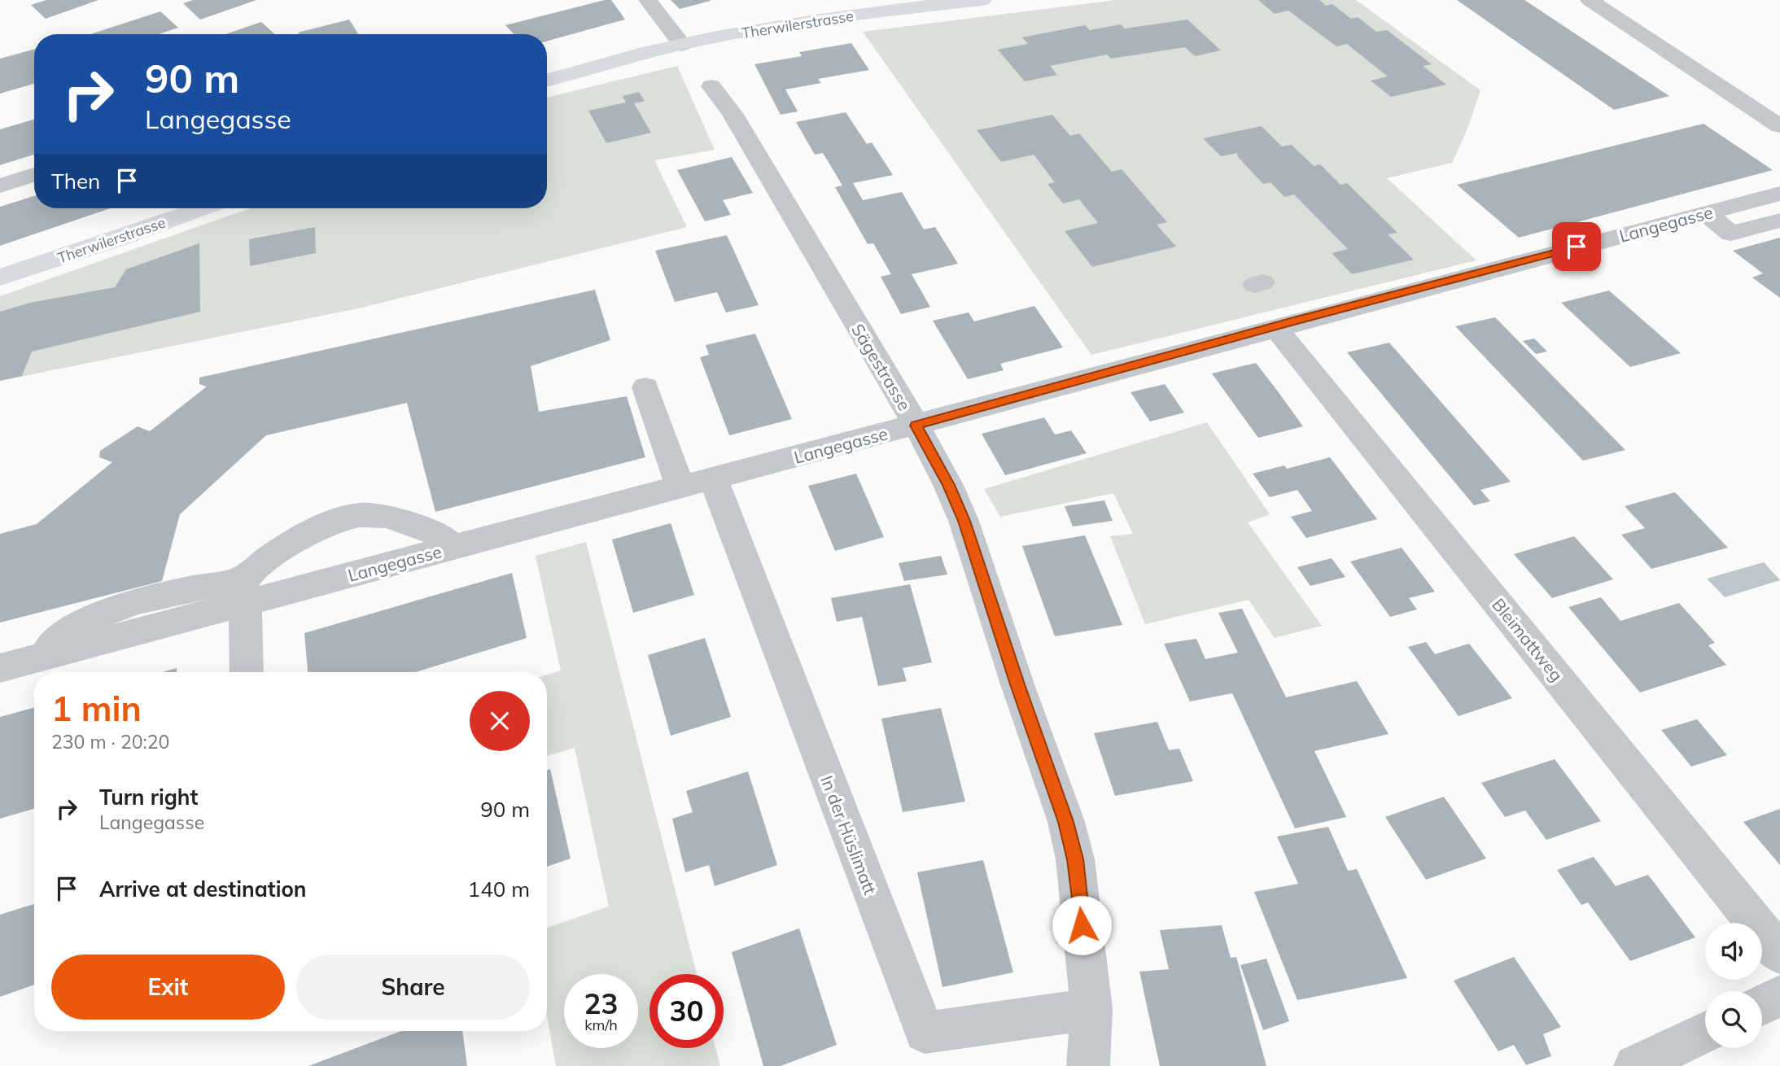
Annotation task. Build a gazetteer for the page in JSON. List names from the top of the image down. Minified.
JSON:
{"streets":{"main road":["Therwilerstrasse"],"street":["Langegasse","Sägestrasse","Bleimattweg","In der Hüslimatt"]},"crossings":[["Langegasse","Sägestrasse"],["Langegasse","Bleimattweg"],["Langegasse","In der Hüslimatt"],["Sägestrasse","In der Hüslimatt"]],"page":{"turn":["90 m","Langegasse"],"then":"Then","heading":["1 min","230 m · 20:20"],"list":[{"name":"Turn right","note":"Langegasse","value":"90 m"},{"name":"Arrive at destination","value":"140 m"}],"buttons":["Exit","Share"],"speed":"23 km/h","limit":"30"}}
